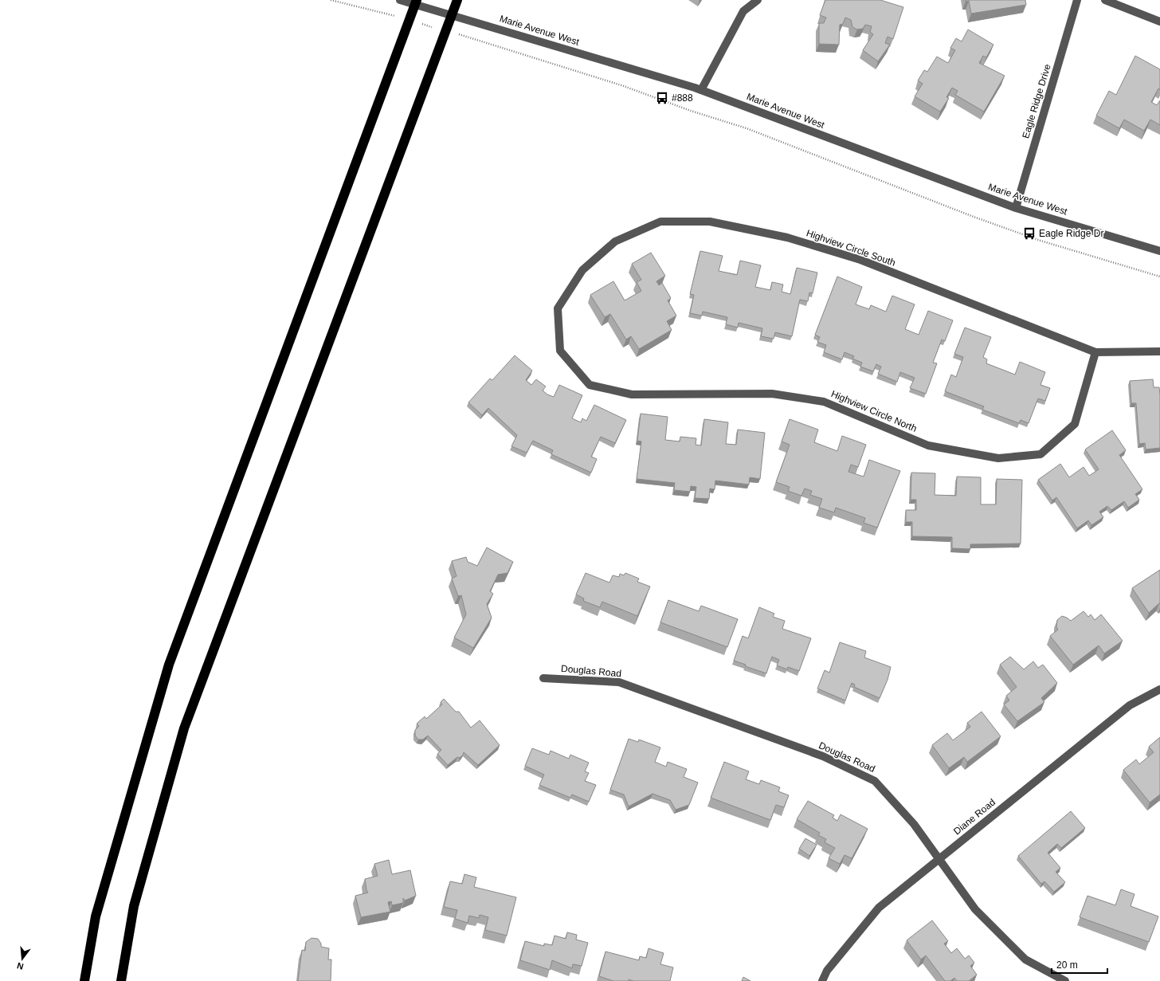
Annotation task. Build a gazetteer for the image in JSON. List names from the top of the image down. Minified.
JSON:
{"streets":{"street":["Marie Avenue West","Eagle Ridge Drive","Highview Circle South","Highview Circle North","Douglas Road","Diane Road"]},"crossings":[["Marie Avenue West","Eagle Ridge Drive"],["Highview Circle South","Highview Circle North"],["Douglas Road","Diane Road"]],"places":{"bus stop":["#888","Eagle Ridge Dr"]},"scale_bar":"20 m","north":"bottom"}
